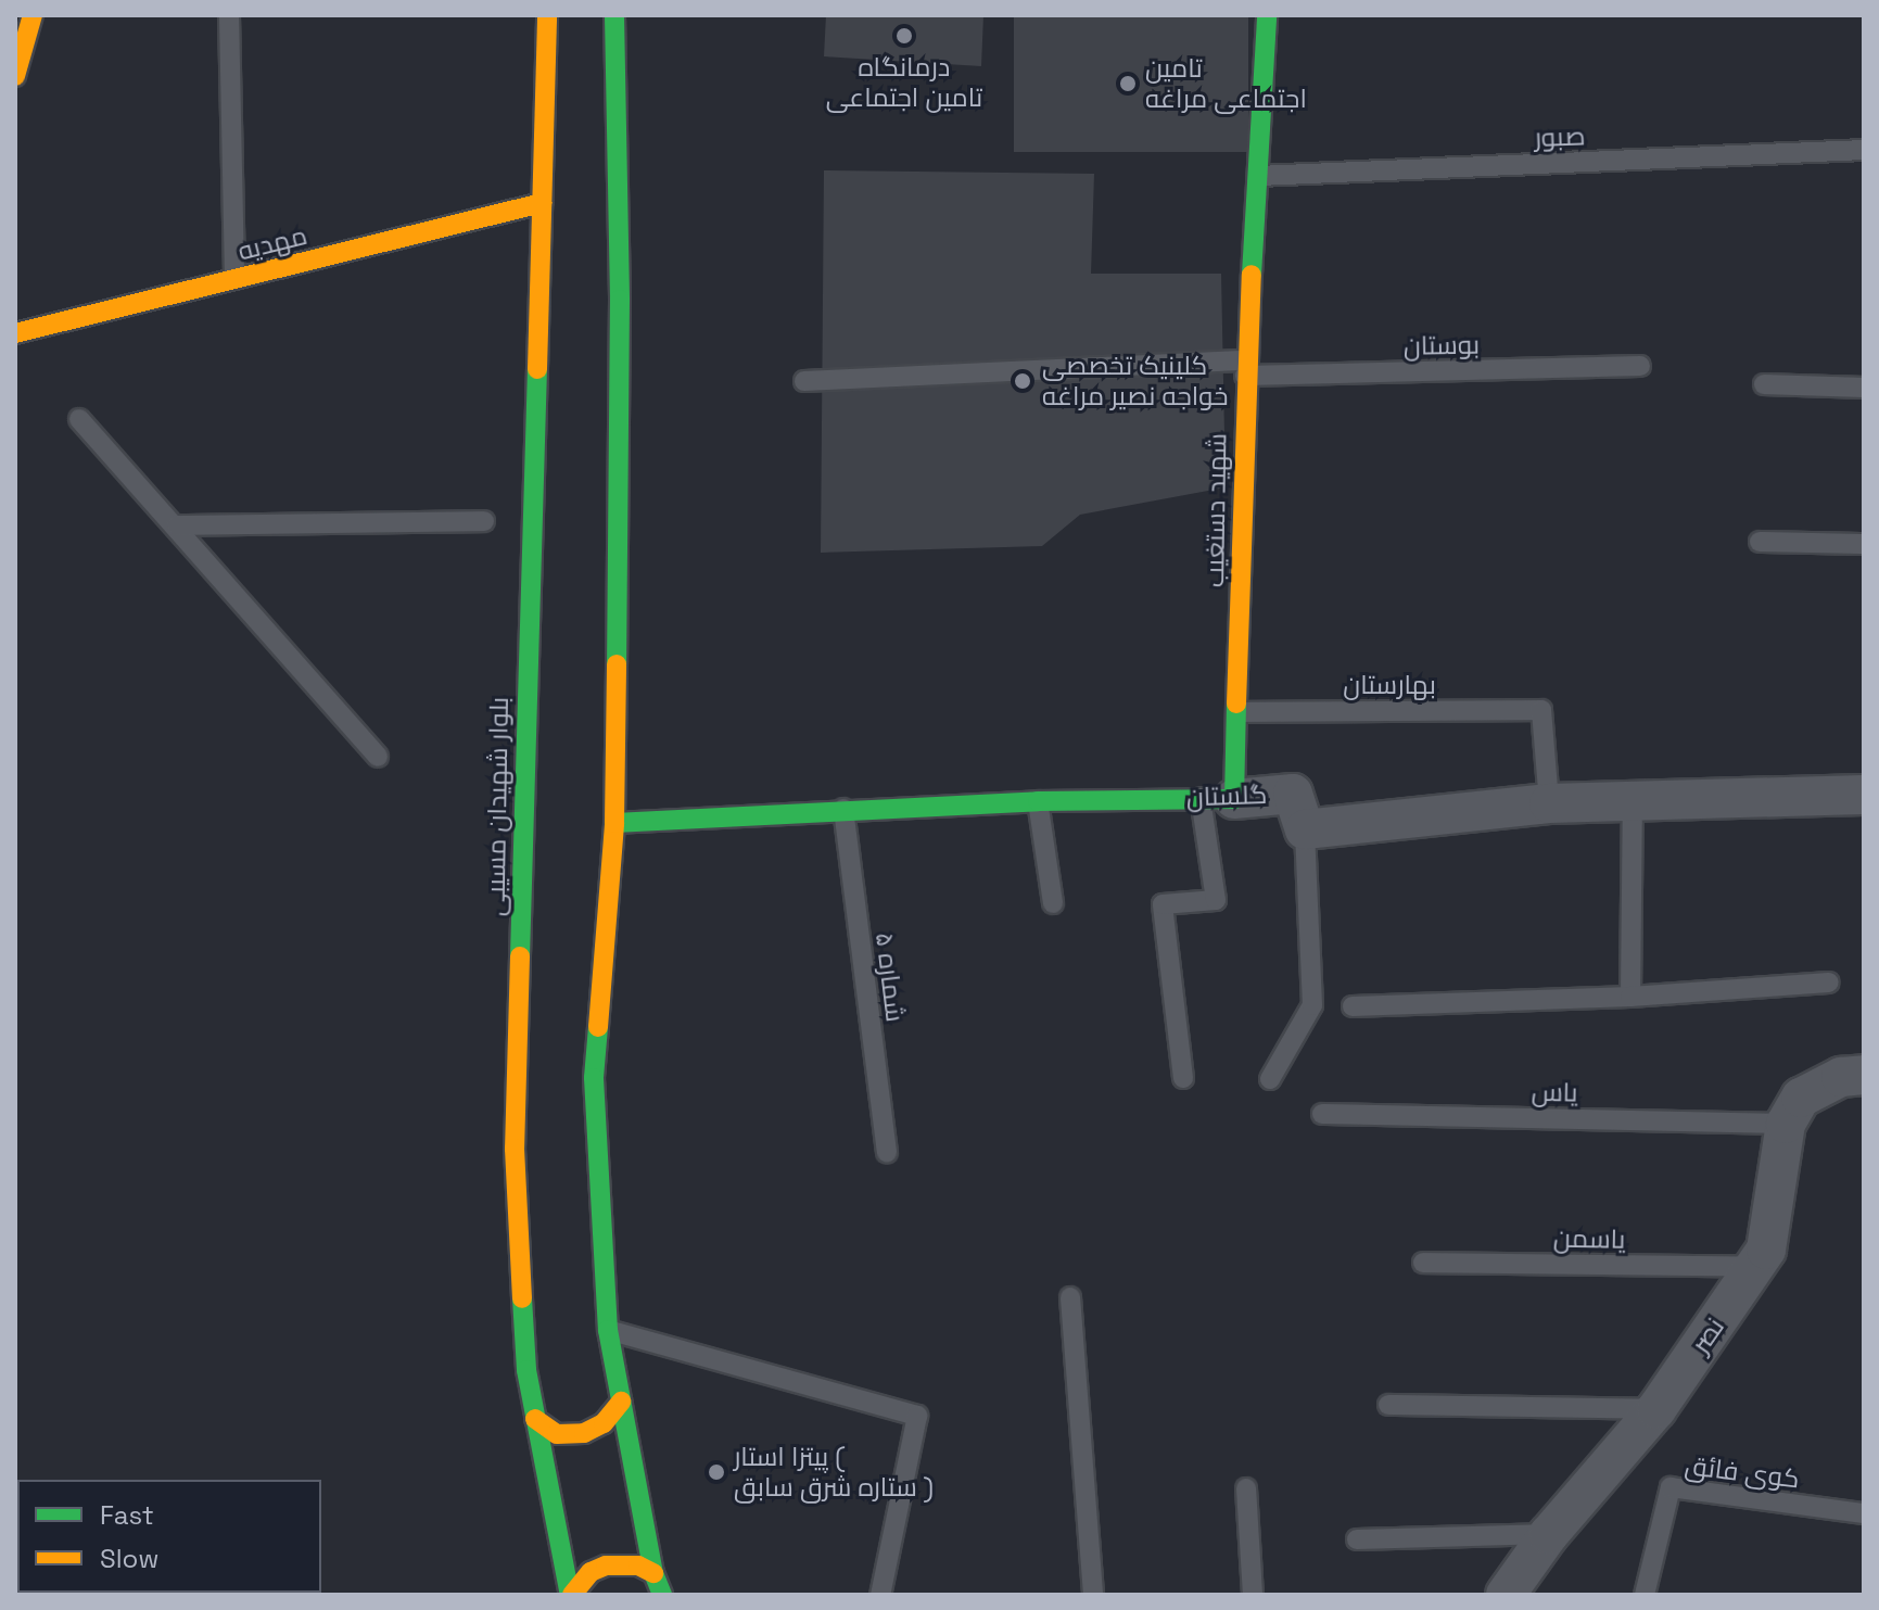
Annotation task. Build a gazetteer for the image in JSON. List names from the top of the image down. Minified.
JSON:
{"streets":{"main road":["مهدیه","شهید دستغیب","گلستان","بلوار شهیدان مسیبی"],"street":["نصر"],"lane":["صبور","بوستان","بهارستان","شماره ۵","یاس","یاسمن","کوی فائق"]},"crossings":[["صبور","شهید دستغیب"],["مهدیه","بلوار شهیدان مسیبی"],["بوستان","شهید دستغیب"],["شهید دستغیب","بهارستان"],["شهید دستغیب","گلستان"],["گلستان","شماره ۵"],["یاس","نصر"],["یاسمن","نصر"]],"places":["درمانگاه تامین اجتماعی","تامین اجتماعی مراغه","کلینیک تخصصی خواجه نصیر مراغه","پیتزا استار ( ستاره شرق سابق )"],"legend":["Fast","Slow"]}
